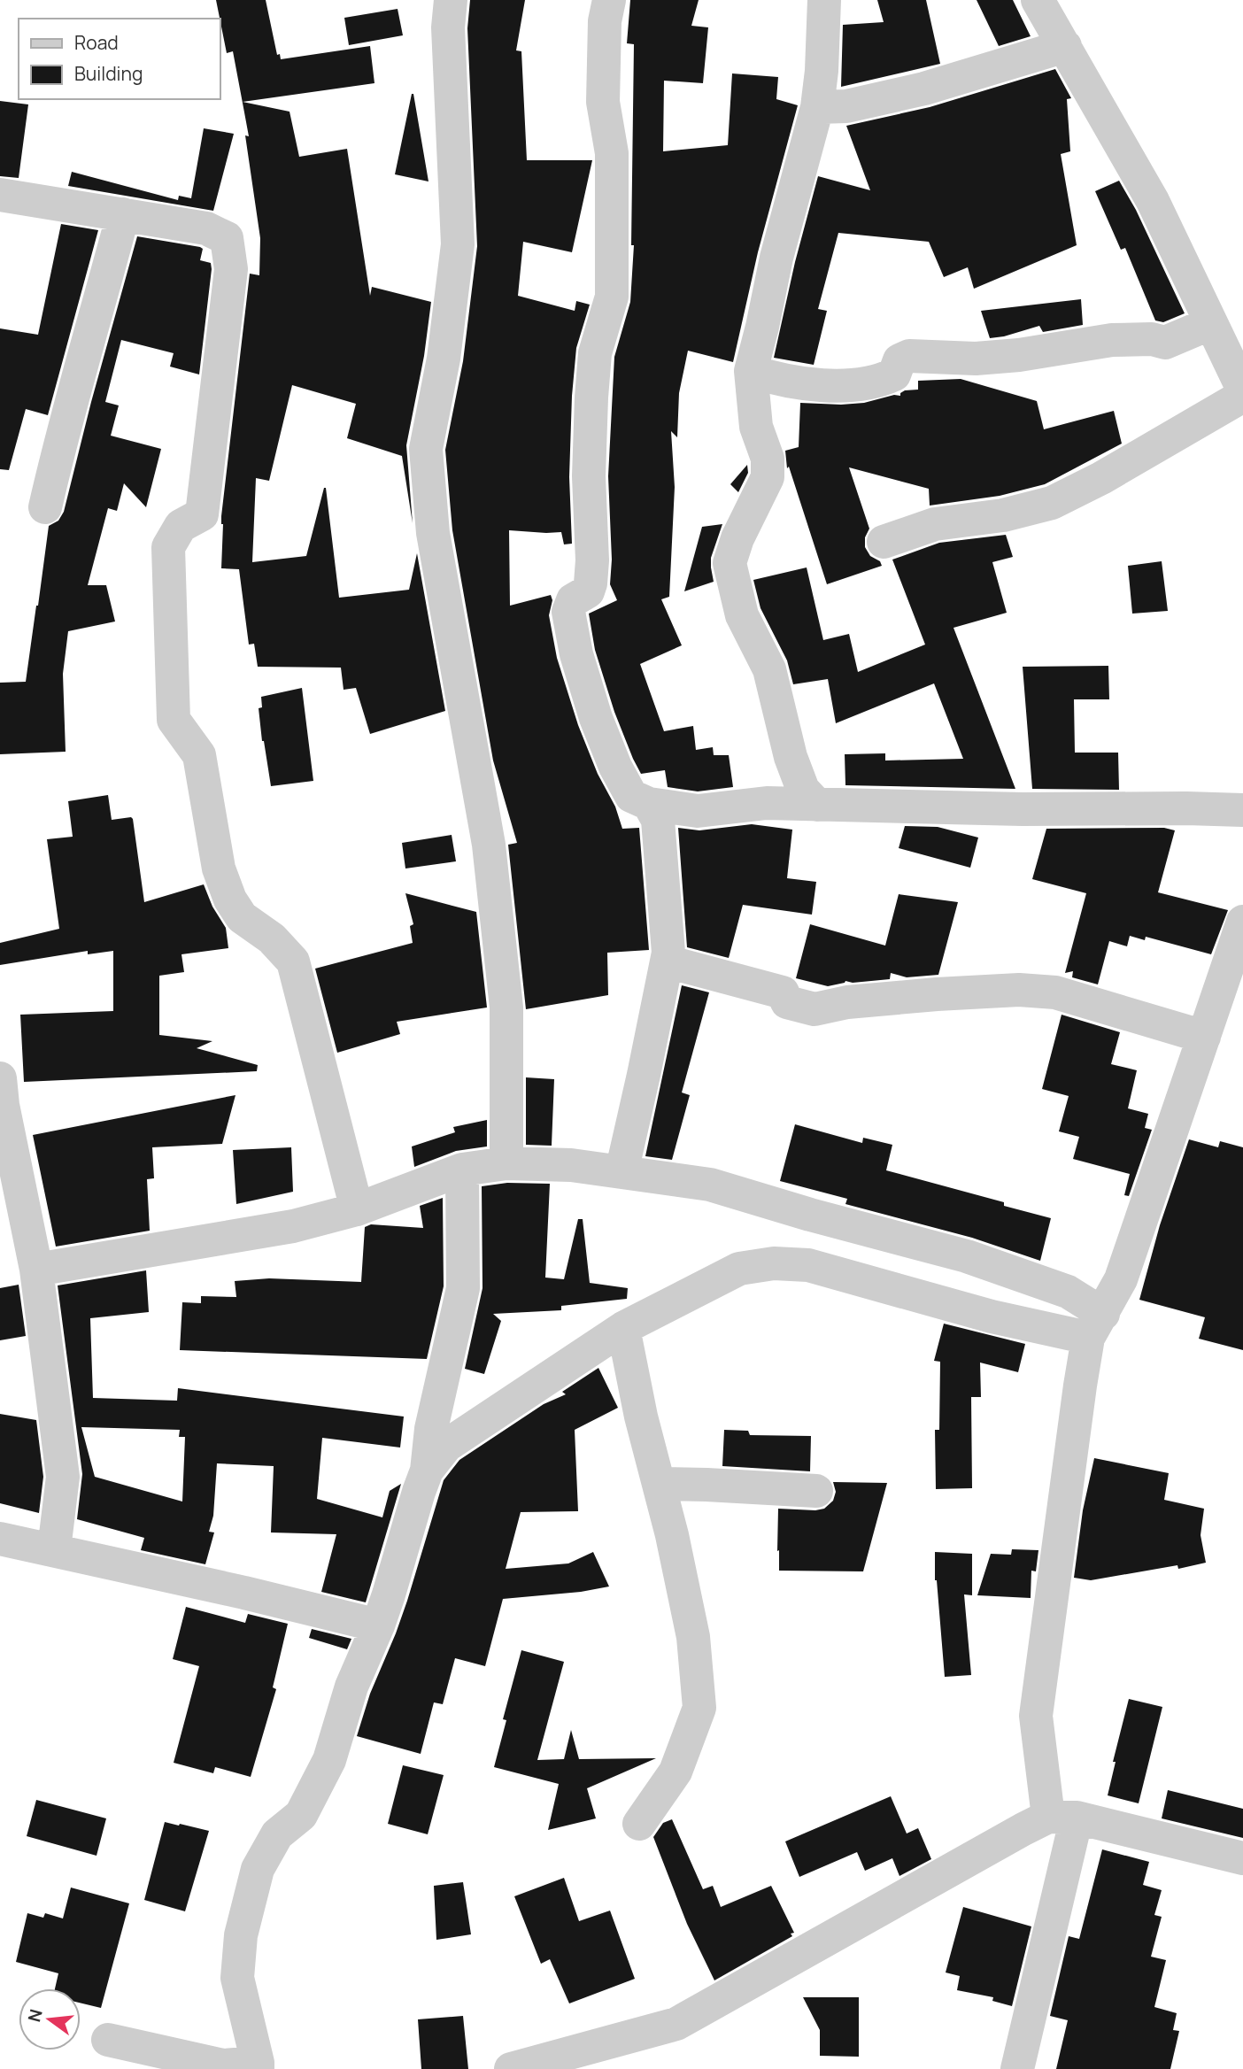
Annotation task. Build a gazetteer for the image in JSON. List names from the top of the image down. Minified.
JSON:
{"legend":["Road","Building"],"north":"left"}
